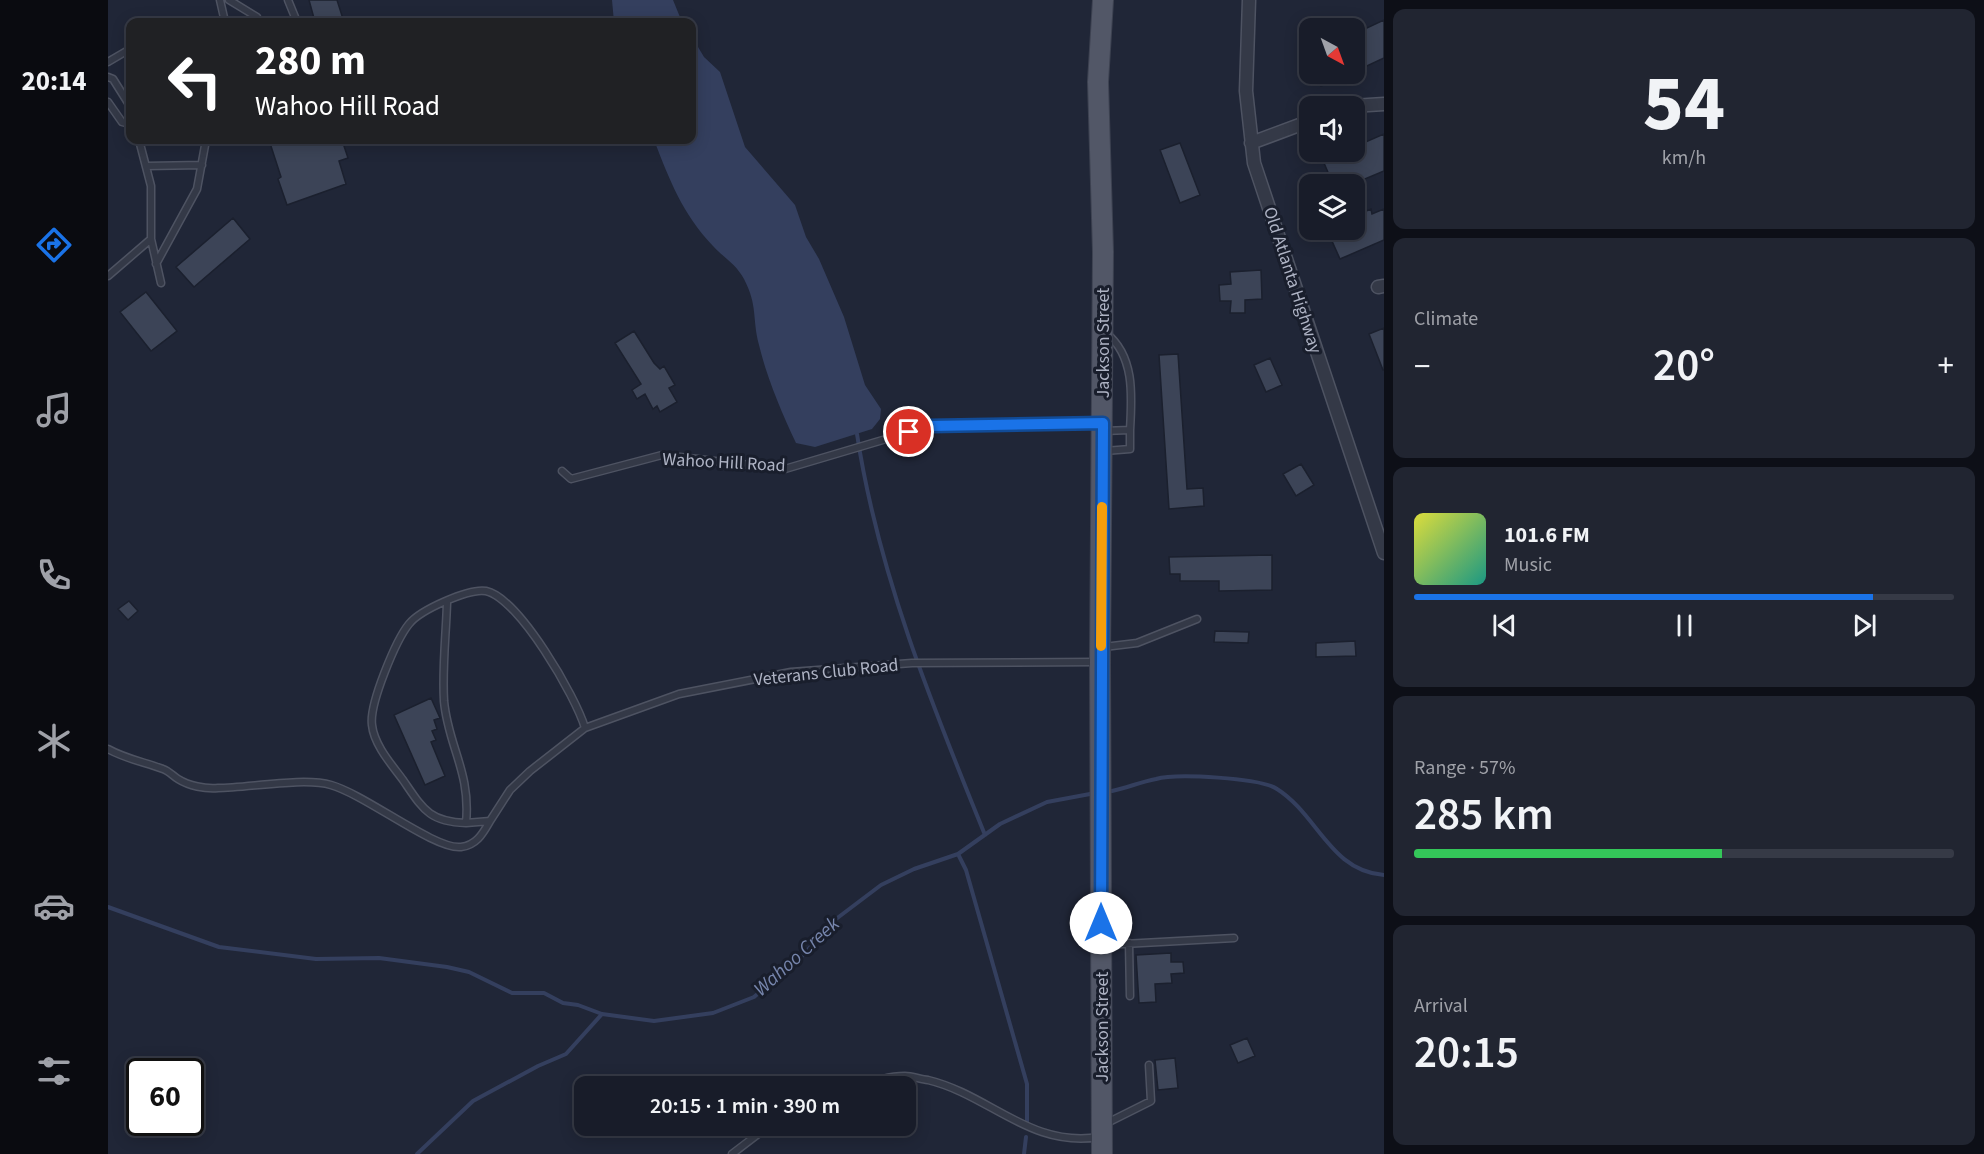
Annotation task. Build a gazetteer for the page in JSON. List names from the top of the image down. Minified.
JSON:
{"streets":{"main road":["Jackson Street"],"street":["Old Atlanta Highway"],"lane":["Wahoo Hill Road","Veterans Club Road"]},"crossings":[["Jackson Street","Wahoo Hill Road"],["Jackson Street","Veterans Club Road"]],"water":["Wahoo Creek"],"north":"bottom right","page":{"tabs":"20:14","tile":[["54","km/h"],"Climate",["Range · 57%","285 km"],["Arrival","20:15"]],"turn":["280 m","Wahoo Hill Road"],"heat":["−","20°","+"],"song":["101.6 FM","Music"],"limit":"60","trip":"20:15 · 1 min · 390 m"}}
